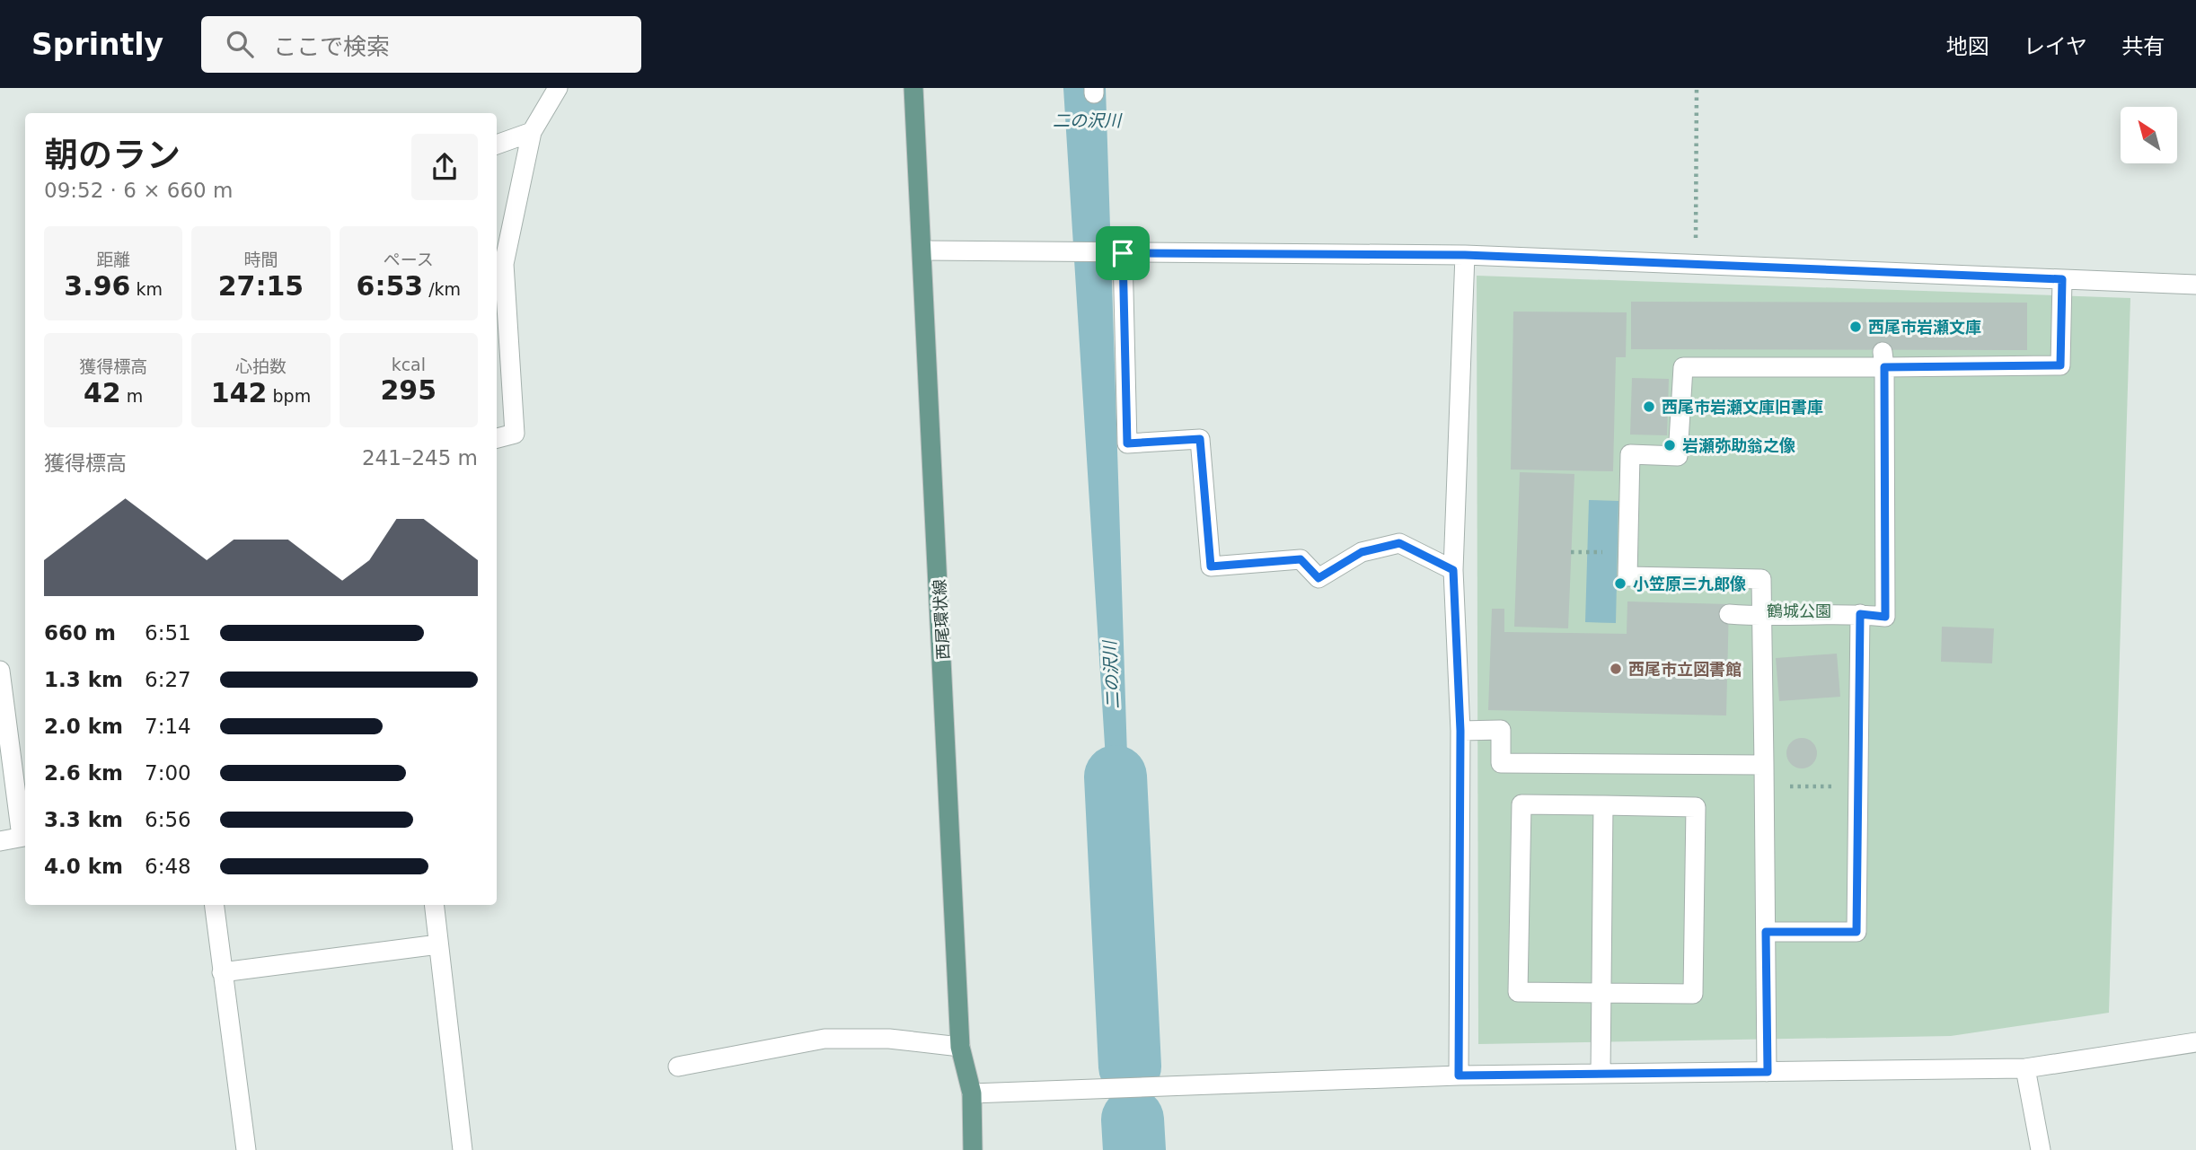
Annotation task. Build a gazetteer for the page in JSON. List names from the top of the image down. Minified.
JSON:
{"streets":{"main road":["西尾環状線"]},"water":["二の沢川"],"parks":["鶴城公園"],"places":["西尾市岩瀬文庫","西尾市岩瀬文庫旧書庫","岩瀬弥助翁之像","小笠原三九郎像","西尾市立図書館"],"north":"top left","page":{"header":"Sprintly","search":"ここで検索","nav":["地図","レイヤ","共有"],"heading":["朝のラン","09:52 · 6 × 660 m"],"stats":[["距離","3.96 km"],["時間","27:15"],["ペース","6:53 /km"],["獲得標高","42 m"],["心拍数","142 bpm"],["kcal","295"]],"chart":["獲得標高","241–245 m"],"list":[{"name":"660 m","note":"6:51"},{"name":"1.3 km","note":"6:27"},{"name":"2.0 km","note":"7:14"},{"name":"2.6 km","note":"7:00"},{"name":"3.3 km","note":"6:56"},{"name":"4.0 km","note":"6:48"}]}}
